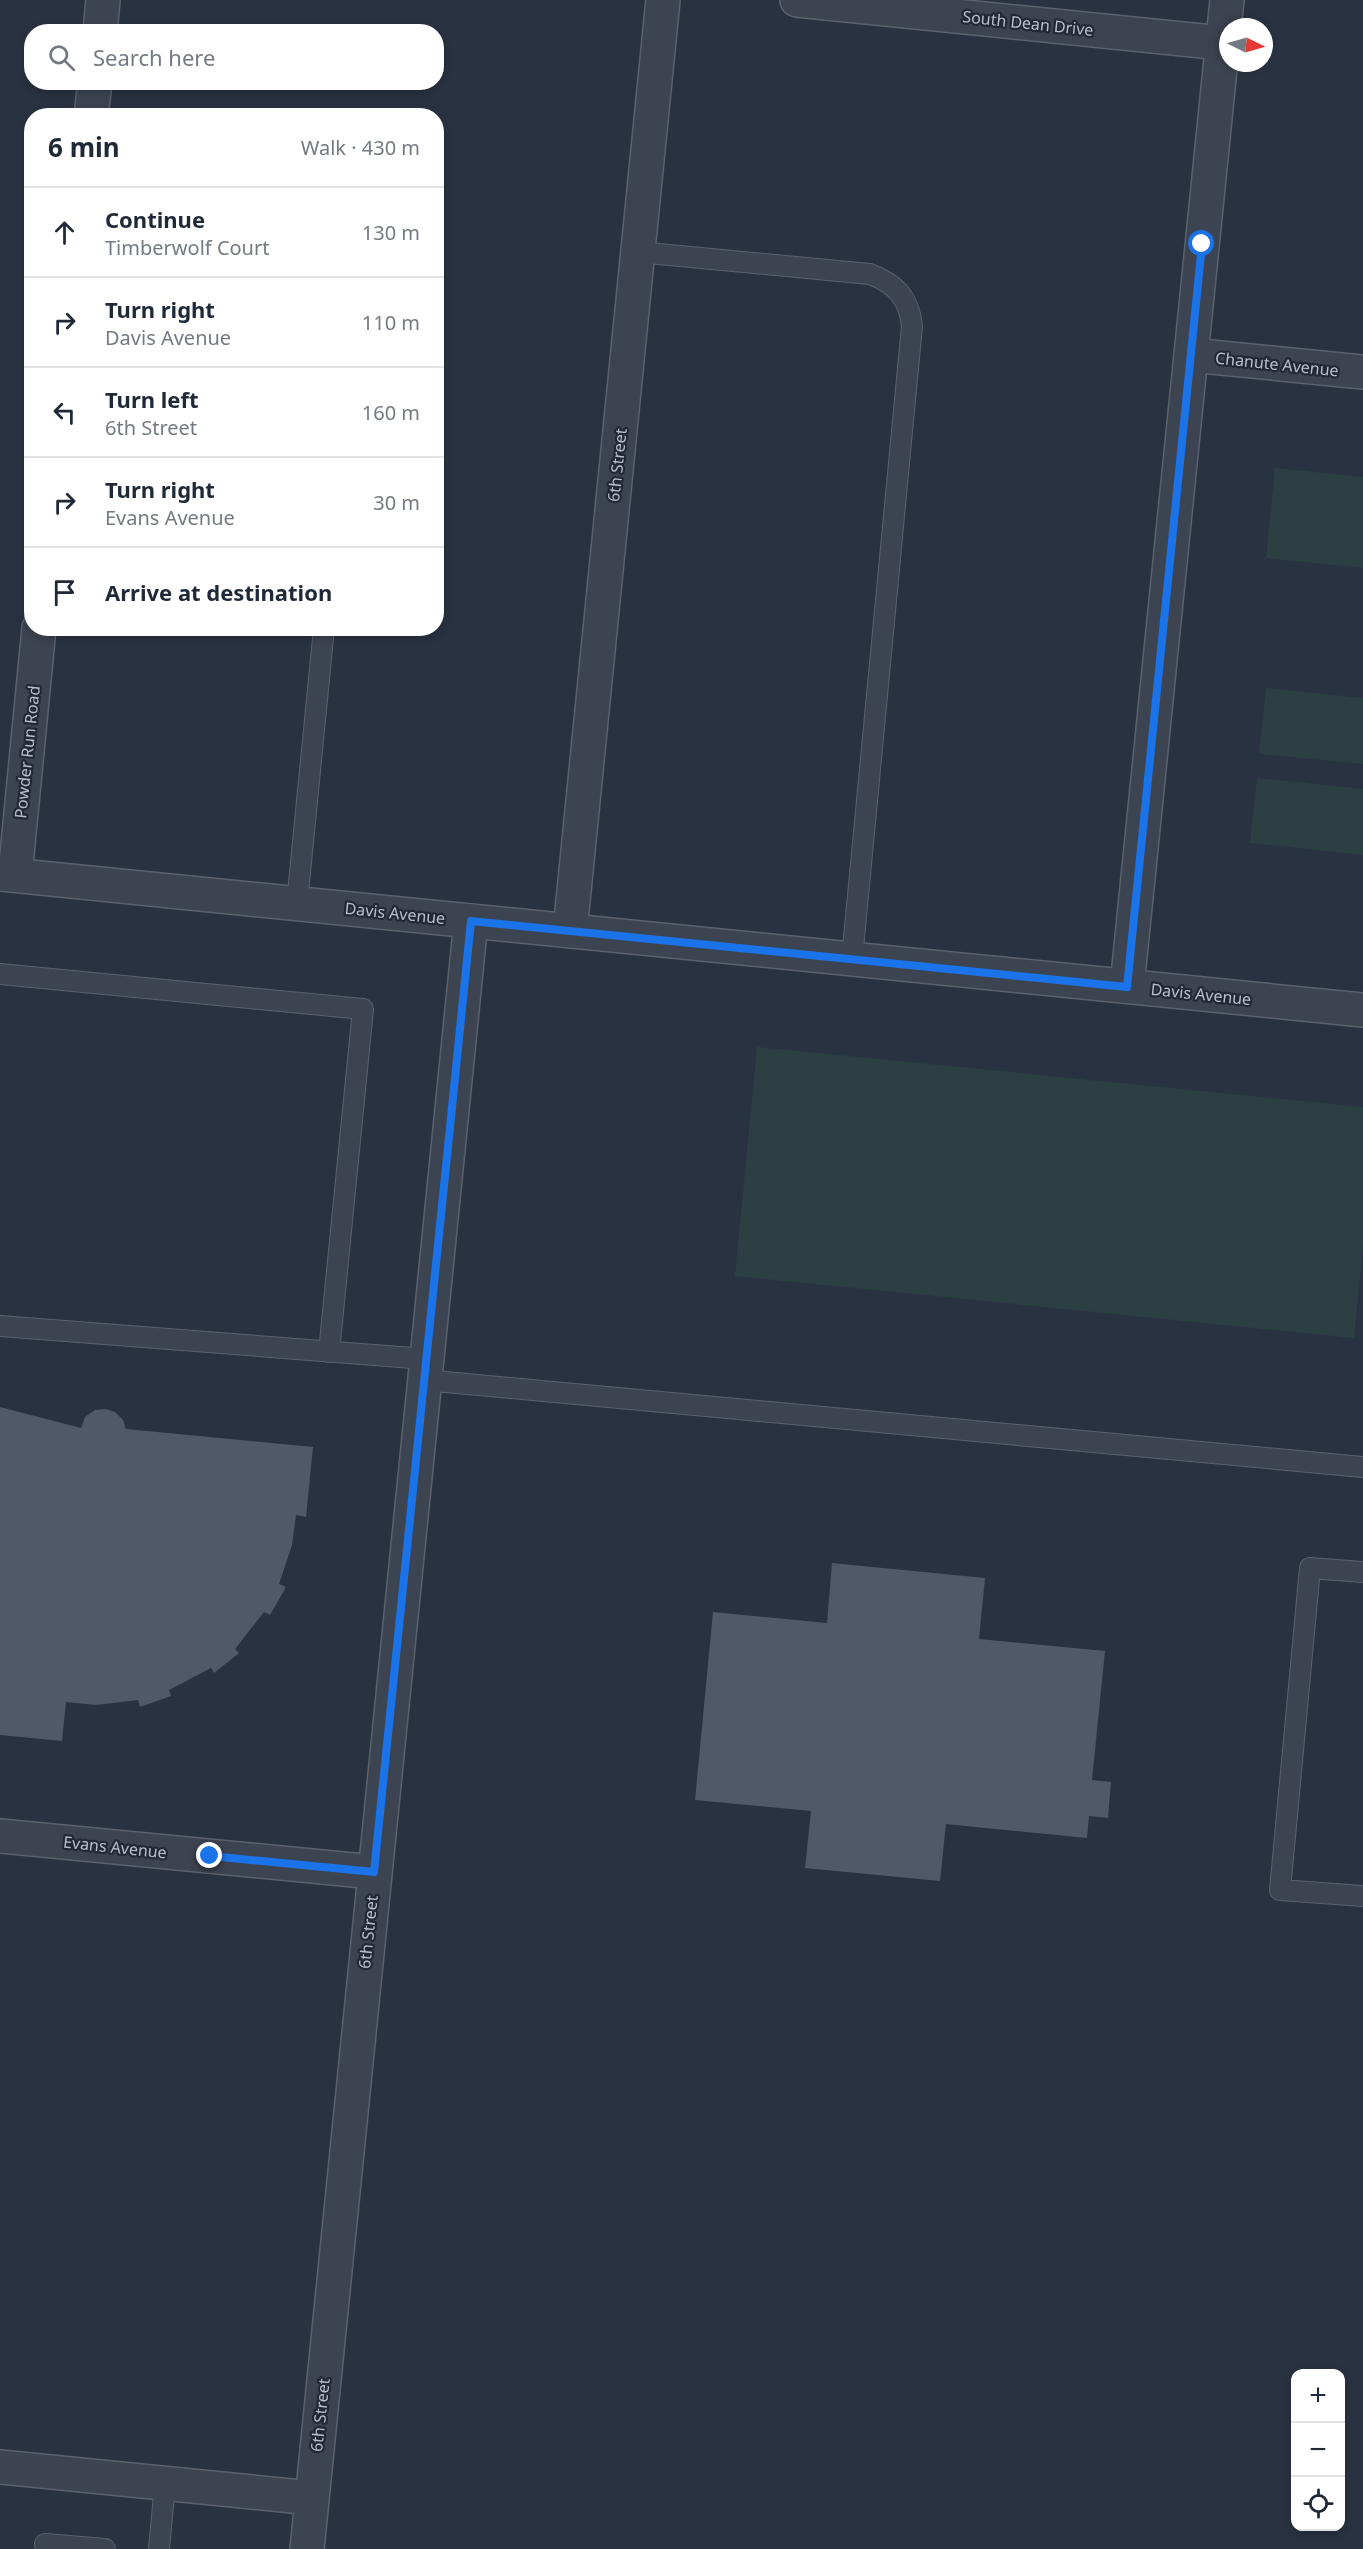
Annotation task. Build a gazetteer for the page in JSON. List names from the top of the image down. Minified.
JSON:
{"streets":{"street":["South Dean Drive","Chanute Avenue","6th Street","Powder Run Road","Davis Avenue","Evans Avenue"]},"crossings":[["6th Street","Davis Avenue"],["6th Street","Evans Avenue"],["Powder Run Road","Davis Avenue"]],"north":"right","page":{"search":"Search here","heading":["6 min","Walk · 430 m"],"list":[["Continue","Timberwolf Court","130 m"],["Turn right","Davis Avenue","110 m"],["Turn left","6th Street","160 m"],["Turn right","Evans Avenue","30 m"],"Arrive at destination"],"map_buttons":["+","−"]}}
